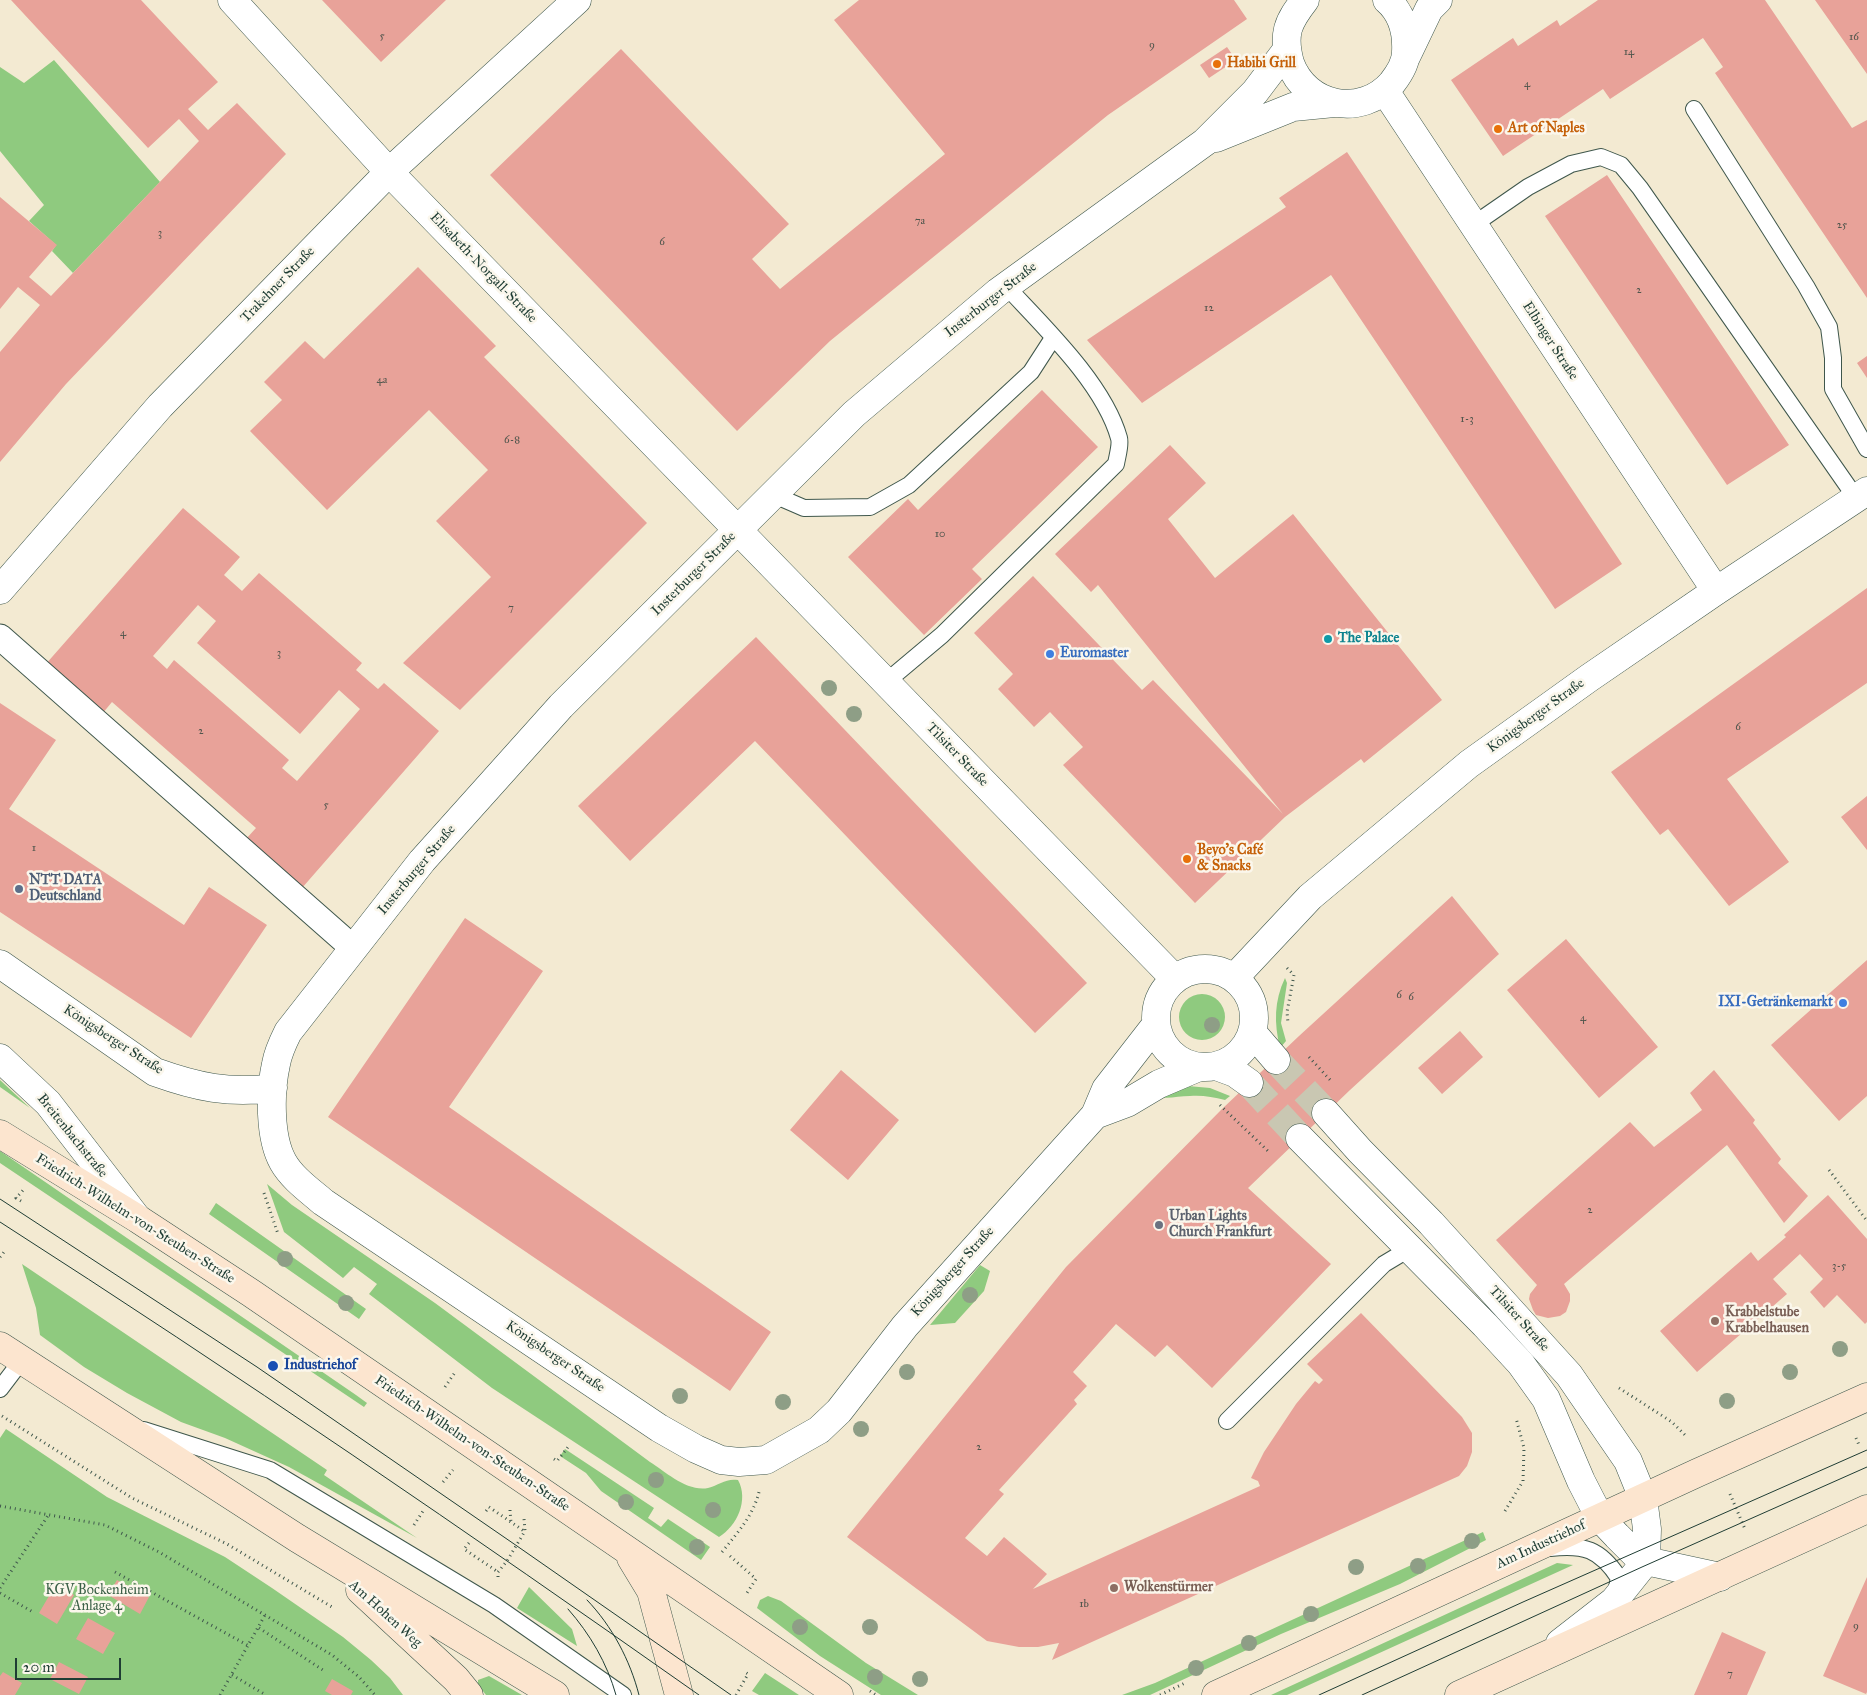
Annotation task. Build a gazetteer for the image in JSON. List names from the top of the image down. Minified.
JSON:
{"streets":{"main road":["Friedrich-Wilhelm-von-Steuben-Straße","Am Industriehof","Am Hohen Weg"],"street":["Elisabeth-Norgall-Straße","Trakehner Straße","Insterburger Straße","Elbinger Straße","Königsberger Straße","Tilsiter Straße","Breitenbachstraße"]},"crossings":[["Elisabeth-Norgall-Straße","Trakehner Straße"],["Elisabeth-Norgall-Straße","Insterburger Straße"],["Elisabeth-Norgall-Straße","Tilsiter Straße"],["Insterburger Straße","Elbinger Straße"],["Insterburger Straße","Königsberger Straße"],["Insterburger Straße","Tilsiter Straße"],["Elbinger Straße","Königsberger Straße"],["Königsberger Straße","Tilsiter Straße"],["Tilsiter Straße","Am Industriehof"],["Breitenbachstraße","Friedrich-Wilhelm-von-Steuben-Straße"]],"parks":["KGV Bockenheim Anlage 4"],"places":["Habibi Grill","Art of Naples","The Palace","Euromaster","Beyo's Café & Snacks","NTT DATA Deutschland","IXI-Getränkemarkt","Urban Lights Church Frankfurt","Krabbelstube Krabbelhausen","Industriehof","Wolkenstürmer"],"house_numbers":["5","16","9","14","4","7a","25","3","6","2","12","4a","1-3","6-8","10","7","4","3","6","2","5","1","6","6","4","2","3-5","2","1b","9","7"],"scale_bar":"20 m"}
